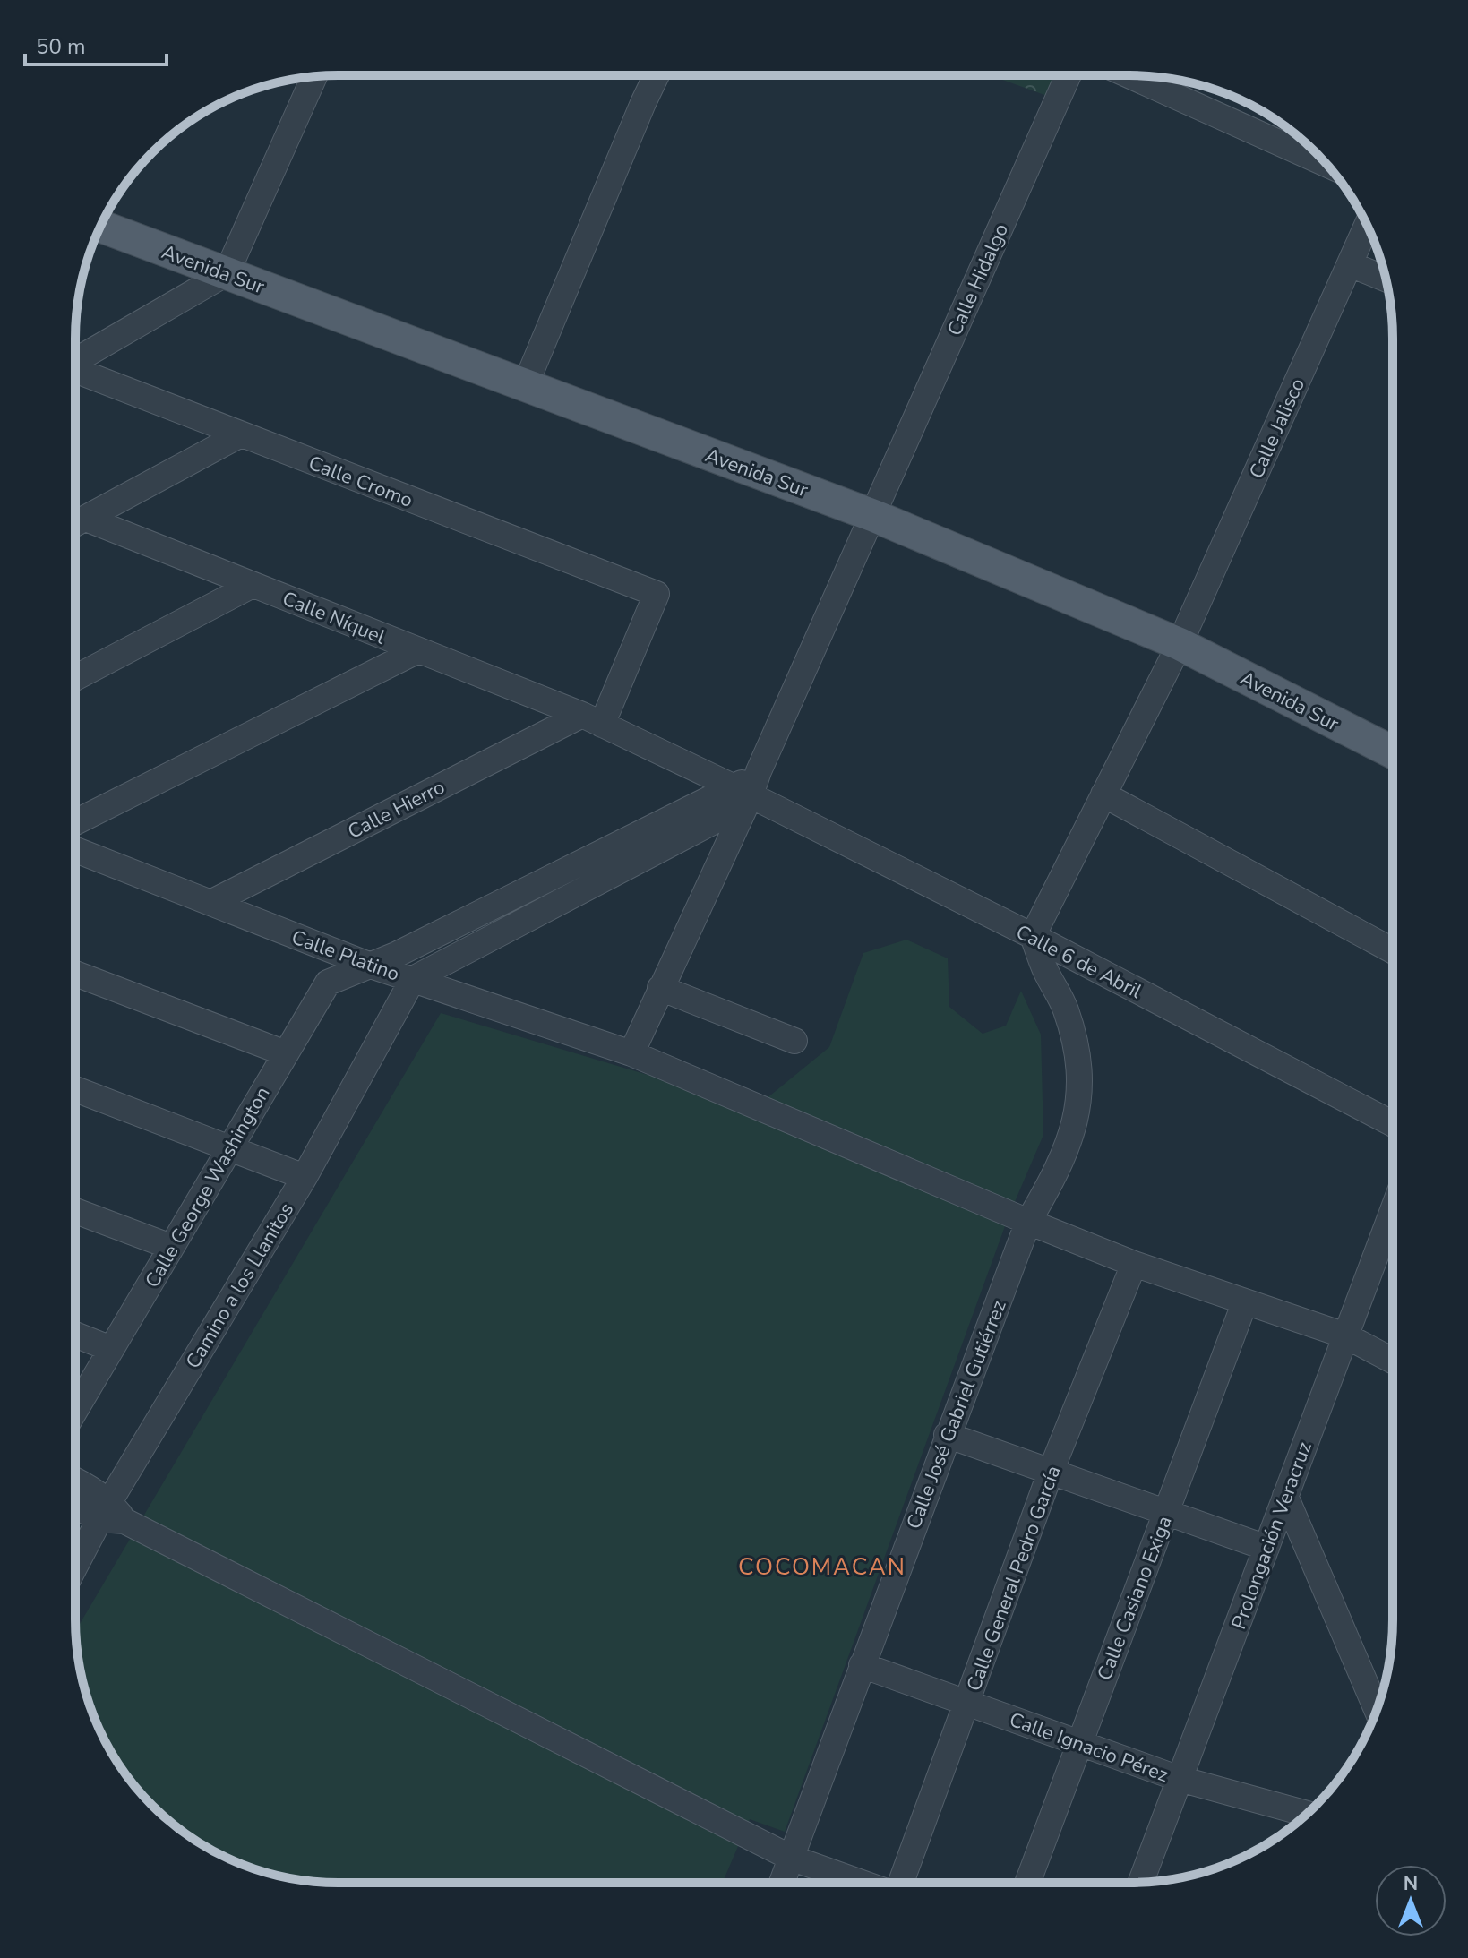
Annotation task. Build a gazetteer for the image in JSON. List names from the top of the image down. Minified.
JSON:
{"streets":{"main road":["Avenida Sur"],"street":["Calle Hidalgo","Calle Jalisco","Calle Cromo","Calle Níquel","Calle Hierro","Calle Platino","Calle 6 de Abril","Calle George Washington","Camino a los Llanitos","Calle José Gabriel Gutiérrez","Prolongación Veracruz","Calle General Pedro García","Calle Casiano Exiga","Calle Ignacio Pérez"]},"crossings":[["Avenida Sur","Calle Hidalgo"],["Avenida Sur","Calle Jalisco"],["Calle Hidalgo","Calle 6 de Abril"],["Calle Hidalgo","Calle George Washington"],["Calle Jalisco","Calle 6 de Abril"],["Calle Jalisco","Calle José Gabriel Gutiérrez"],["Calle Cromo","Calle Níquel"],["Calle Cromo","Calle Hierro"],["Calle Cromo","Calle 6 de Abril"],["Calle Níquel","Calle Hierro"],["Calle Níquel","Calle 6 de Abril"],["Calle Hierro","Calle Platino"],["Calle Hierro","Calle 6 de Abril"],["Calle Platino","Calle George Washington"],["Calle Platino","Camino a los Llanitos"],["Calle Platino","Calle José Gabriel Gutiérrez"],["Calle Platino","Prolongación Veracruz"],["Calle Platino","Calle General Pedro García"],["Calle Platino","Calle Casiano Exiga"],["Calle 6 de Abril","Calle George Washington"],["Calle 6 de Abril","Calle José Gabriel Gutiérrez"],["Calle José Gabriel Gutiérrez","Calle Ignacio Pérez"],["Prolongación Veracruz","Calle Ignacio Pérez"],["Calle General Pedro García","Calle Ignacio Pérez"],["Calle Casiano Exiga","Calle Ignacio Pérez"]],"districts":["COCOMACAN"],"scale_bar":"50 m","north":"top"}
